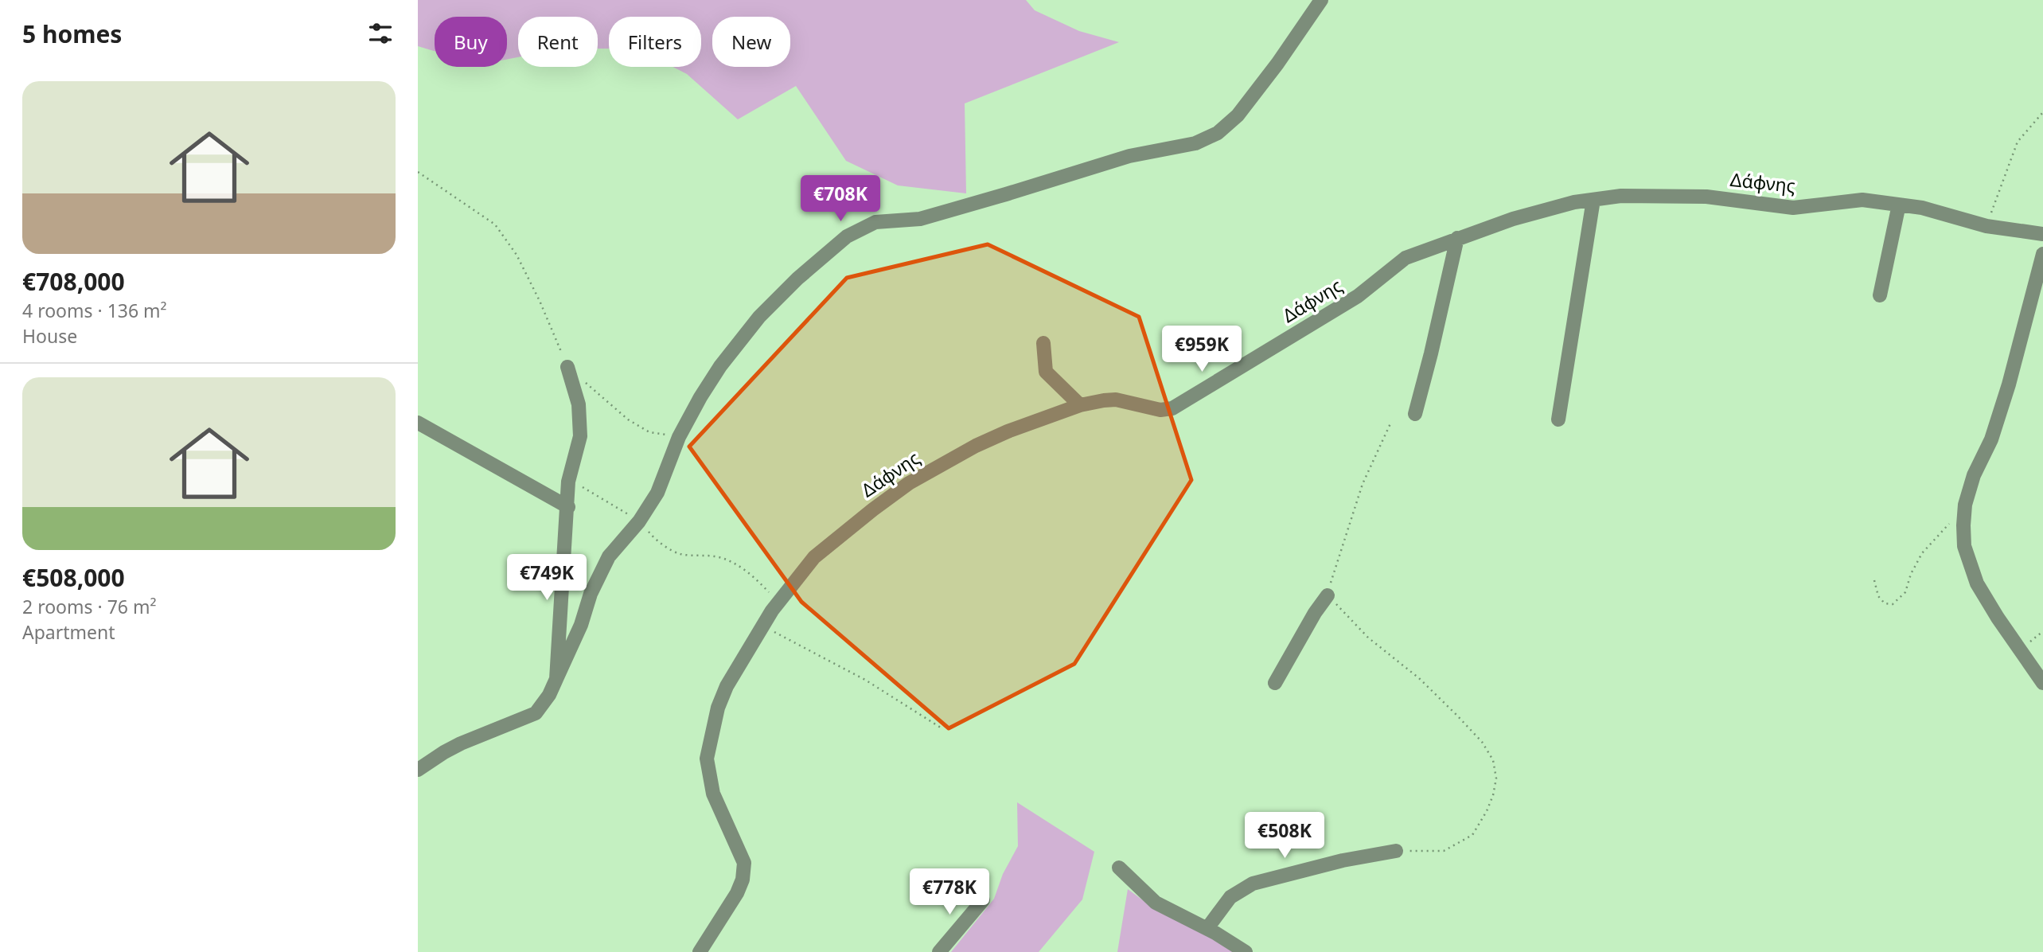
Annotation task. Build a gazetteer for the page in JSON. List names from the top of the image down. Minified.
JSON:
{"streets":{"street":["Δάφνης"]},"page":{"heading":"5 homes","chip":["Buy","Rent","Filters","New"],"list":[{"name":"€708,000","note":"4 rooms · 136 m² · House"},{"name":"€508,000","note":"2 rooms · 76 m² · Apartment"}],"price":["€708K","€959K","€749K","€508K","€778K"]}}
